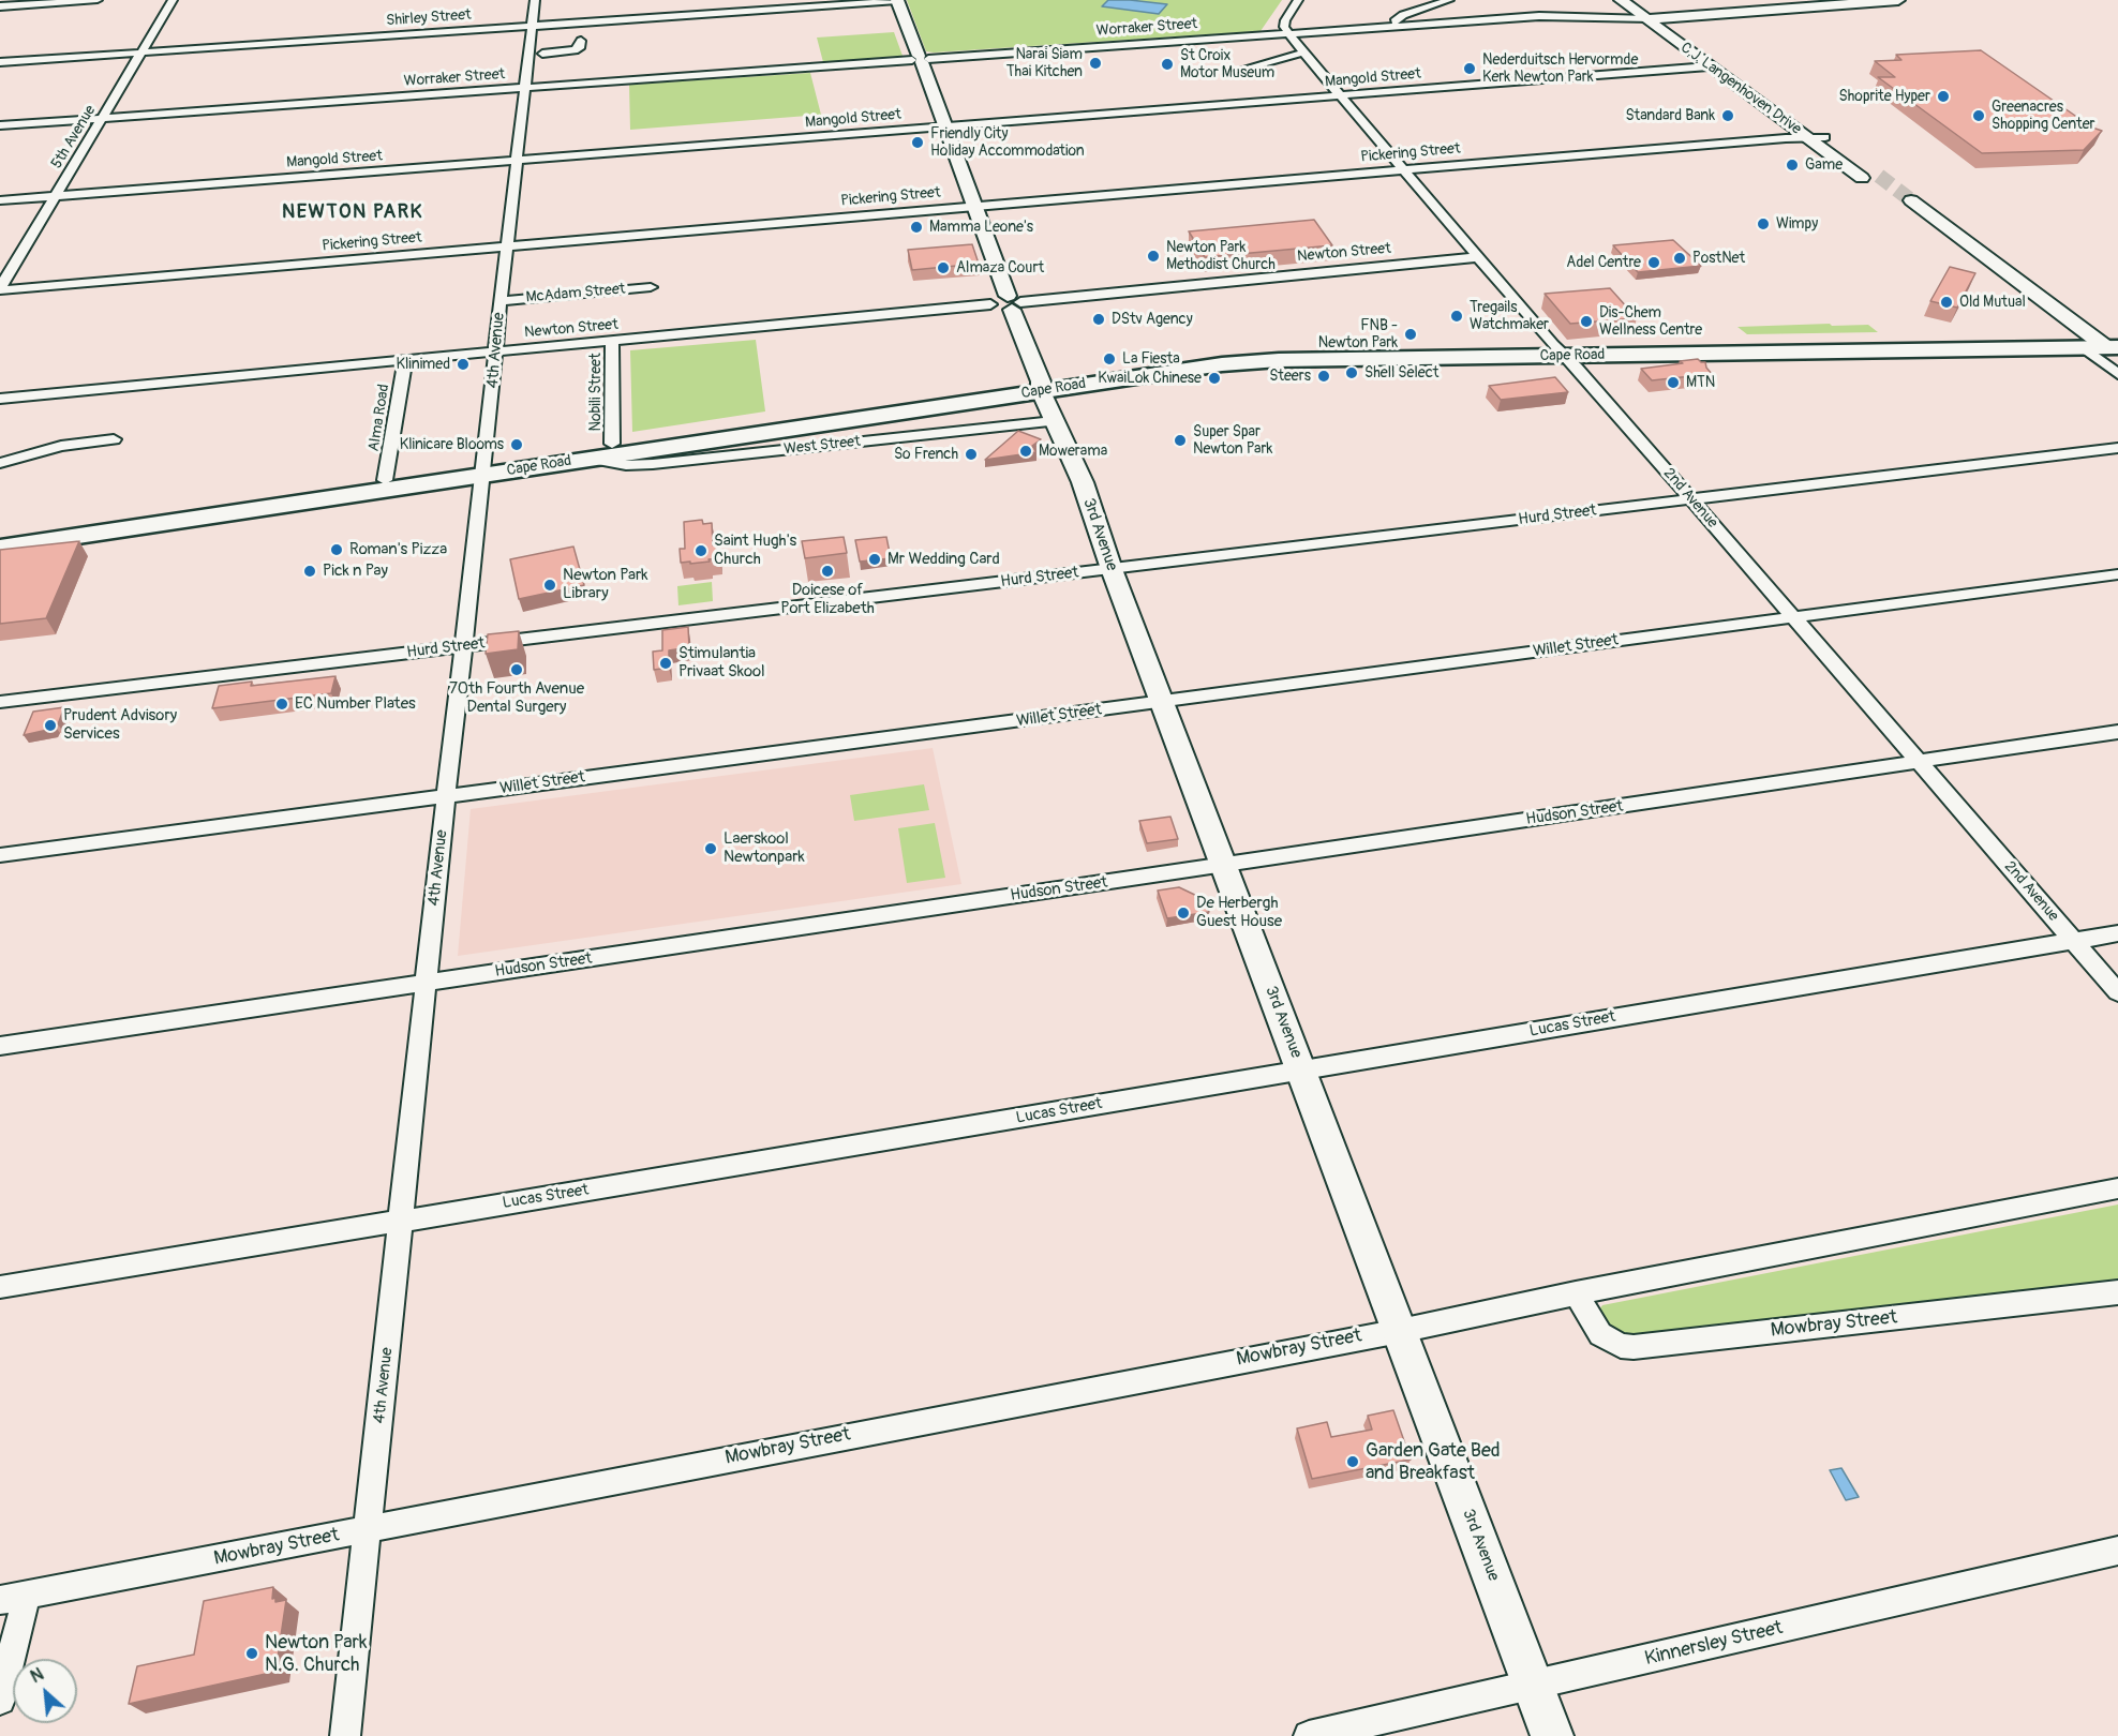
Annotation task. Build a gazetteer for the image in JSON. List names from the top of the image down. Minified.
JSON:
{"streets":{"main road":["Cape Road"],"street":["Shirley Street","Worraker Street","Mangold Street","C.J. Langenhoven Drive","5th Avenue","Pickering Street","Newton Street","McAdam Street","4th Avenue","Nobili Street","Alma Road","West Street","2nd Avenue","Hurd Street","3rd Avenue","Willet Street","Hudson Street","Lucas Street","Mowbray Street","Kinnersley Street"]},"crossings":[["Shirley Street","5th Avenue"],["Shirley Street","4th Avenue"],["Shirley Street","3rd Avenue"],["Worraker Street","C.J. Langenhoven Drive"],["Worraker Street","5th Avenue"],["Worraker Street","4th Avenue"],["Worraker Street","2nd Avenue"],["Worraker Street","3rd Avenue"],["Mangold Street","C.J. Langenhoven Drive"],["Mangold Street","5th Avenue"],["Mangold Street","4th Avenue"],["Mangold Street","2nd Avenue"],["Mangold Street","3rd Avenue"],["C.J. Langenhoven Drive","Pickering Street"],["5th Avenue","Pickering Street"],["Pickering Street","4th Avenue"],["Pickering Street","2nd Avenue"],["Pickering Street","3rd Avenue"],["Newton Street","4th Avenue"],["Newton Street","Nobili Street"],["Newton Street","Alma Road"],["Newton Street","2nd Avenue"],["Newton Street","3rd Avenue"],["McAdam Street","4th Avenue"],["4th Avenue","Cape Road"],["4th Avenue","Hurd Street"],["4th Avenue","Willet Street"],["4th Avenue","Hudson Street"],["4th Avenue","Lucas Street"],["4th Avenue","Mowbray Street"],["Cape Road","Nobili Street"],["Cape Road","Alma Road"],["Cape Road","West Street"],["Cape Road","2nd Avenue"],["Cape Road","3rd Avenue"],["West Street","3rd Avenue"],["2nd Avenue","Hurd Street"],["2nd Avenue","Willet Street"],["2nd Avenue","Hudson Street"],["2nd Avenue","Lucas Street"],["Hurd Street","3rd Avenue"],["3rd Avenue","Willet Street"],["3rd Avenue","Hudson Street"],["3rd Avenue","Lucas Street"],["3rd Avenue","Mowbray Street"],["3rd Avenue","Kinnersley Street"]],"districts":["NEWTON PARK"],"places":["Narai Siam Thai Kitchen","St Croix Motor Museum","Nederduitsch Hervormde Kerk Newton Park","Shoprite Hyper","Standard Bank","Greenacres Shopping Center","Friendly City Holiday Accommodation","Game","Wimpy","Mamma Leone's","Newton Park Methodist Church","PostNet","Adel Centre","Almaza Court","Old Mutual","Tregails Watchmaker","DStv Agency","Dis-Chem Wellness Centre","FNB - Newton Park","La Fiesta","Klinimed","Shell Select","Steers","KwaiLok Chinese","MTN","Super Spar Newton Park","Klinicare Blooms","Mowerama","So French","Roman's Pizza","Saint Hugh's Church","Mr Wedding Card","Pick n Pay","Doicese of Port Elizabeth","Newton Park Library","Stimulantia Privaat Skool","70th Fourth Avenue Dental Surgery","EC Number Plates","Prudent Advisory Services","Laerskool Newtonpark","De Herbergh Guest House","Garden Gate Bed and Breakfast","Newton Park N.G. Church"],"north":"top left"}
